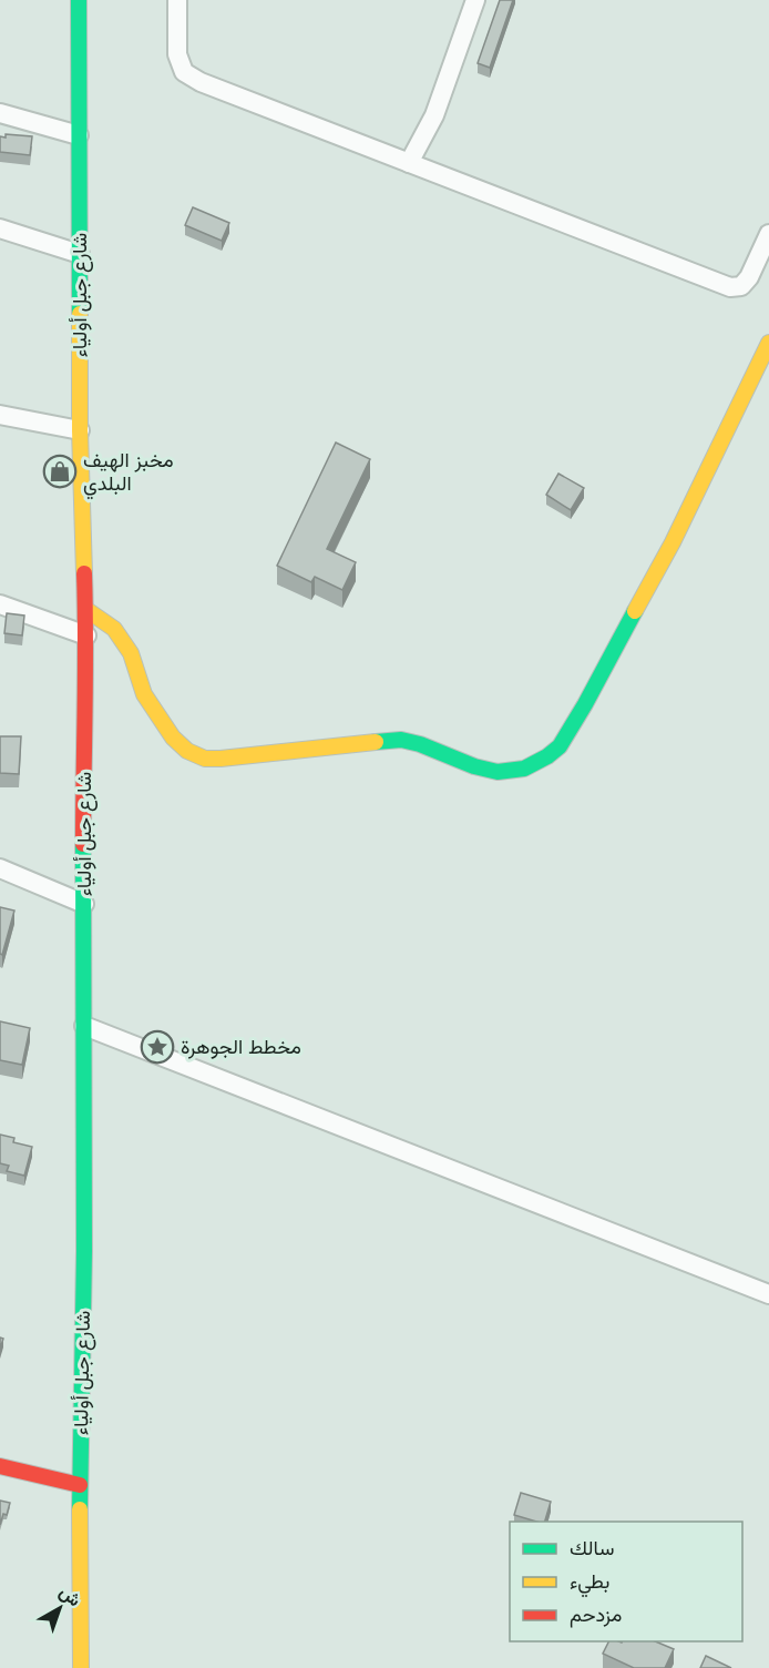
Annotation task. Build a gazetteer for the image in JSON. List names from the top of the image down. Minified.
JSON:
{"streets":{"main road":["شارع جبل أولياء"]},"places":{"shop":["مخبز الهيف البلدي"],"place":["مخطط الجوهرة"]},"legend":["سالك","بطيء","مزدحم"],"north":"top right"}
